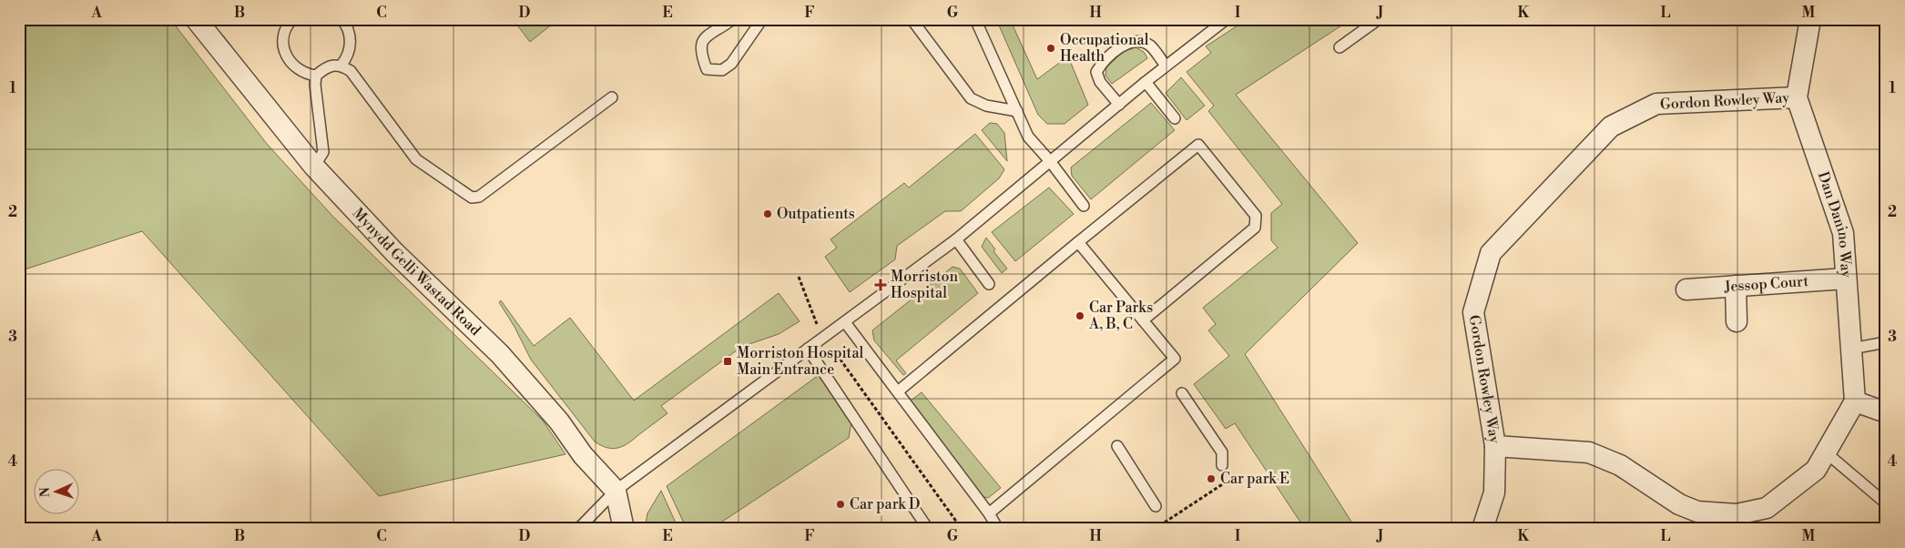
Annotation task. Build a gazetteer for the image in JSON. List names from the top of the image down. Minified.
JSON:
{"streets":{"street":["Gordon Rowley Way","Dan Danino Way","Mynydd Gelli Wastad Road","Jessop Court"]},"crossings":[["Gordon Rowley Way","Dan Danino Way"],["Dan Danino Way","Jessop Court"]],"places":{"other":["Occupational Health","Outpatients","Car Parks A, B, C","Car park E","Car park D"],"health":["Morriston Hospital"],"transit":["Morriston Hospital Main Entrance"]},"north":"left","grid":{"columns":["A","B","C","D","E","F","G","H","I","J","K","L","M"],"rows":["1","2","3","4"]}}
